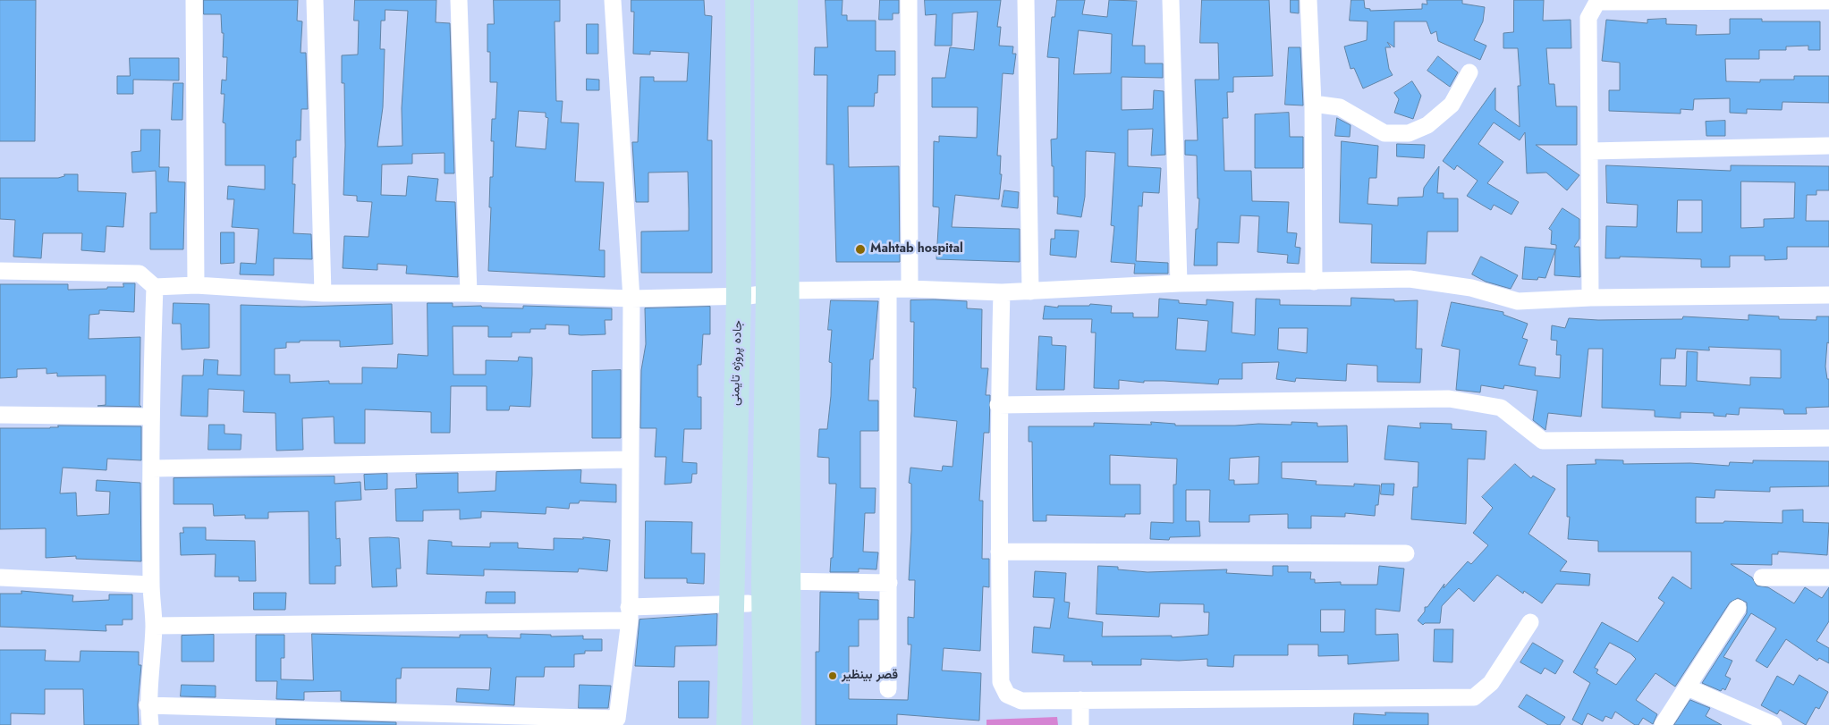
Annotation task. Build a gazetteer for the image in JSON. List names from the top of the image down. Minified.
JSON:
{"streets":{"main road":["جاده پروژه تایمنی"]},"places":["Mahtab hospital","قصر بینظیر"]}
